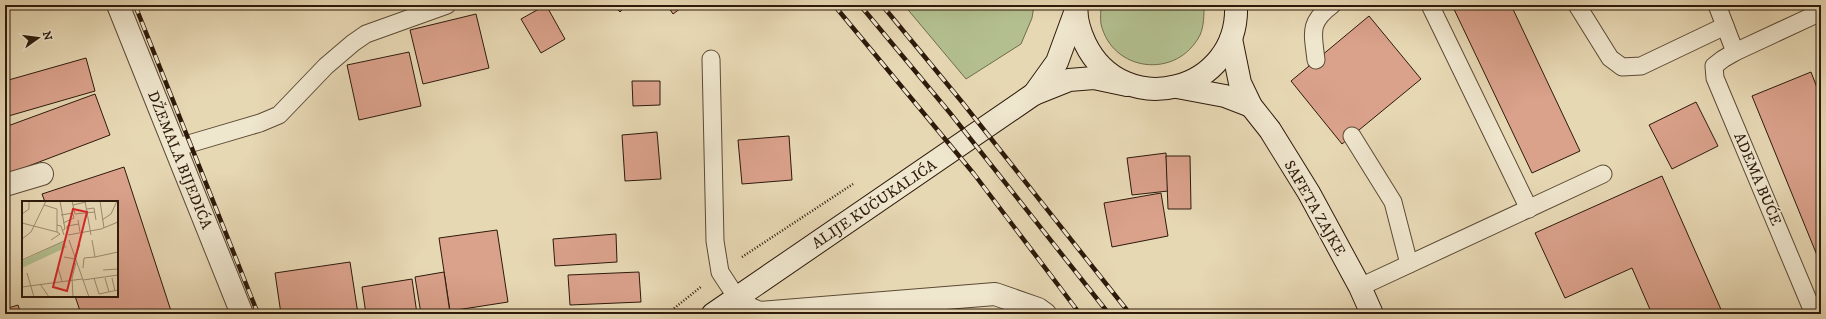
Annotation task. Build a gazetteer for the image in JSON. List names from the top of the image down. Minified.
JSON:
{"streets":{"main road":["DŽEMALA BIJEDIĆA","ALIJE KUČUKALIĆA","SAFETA ZAJKE"],"lane":["ADEMA BUĆE"]},"north":"right"}
